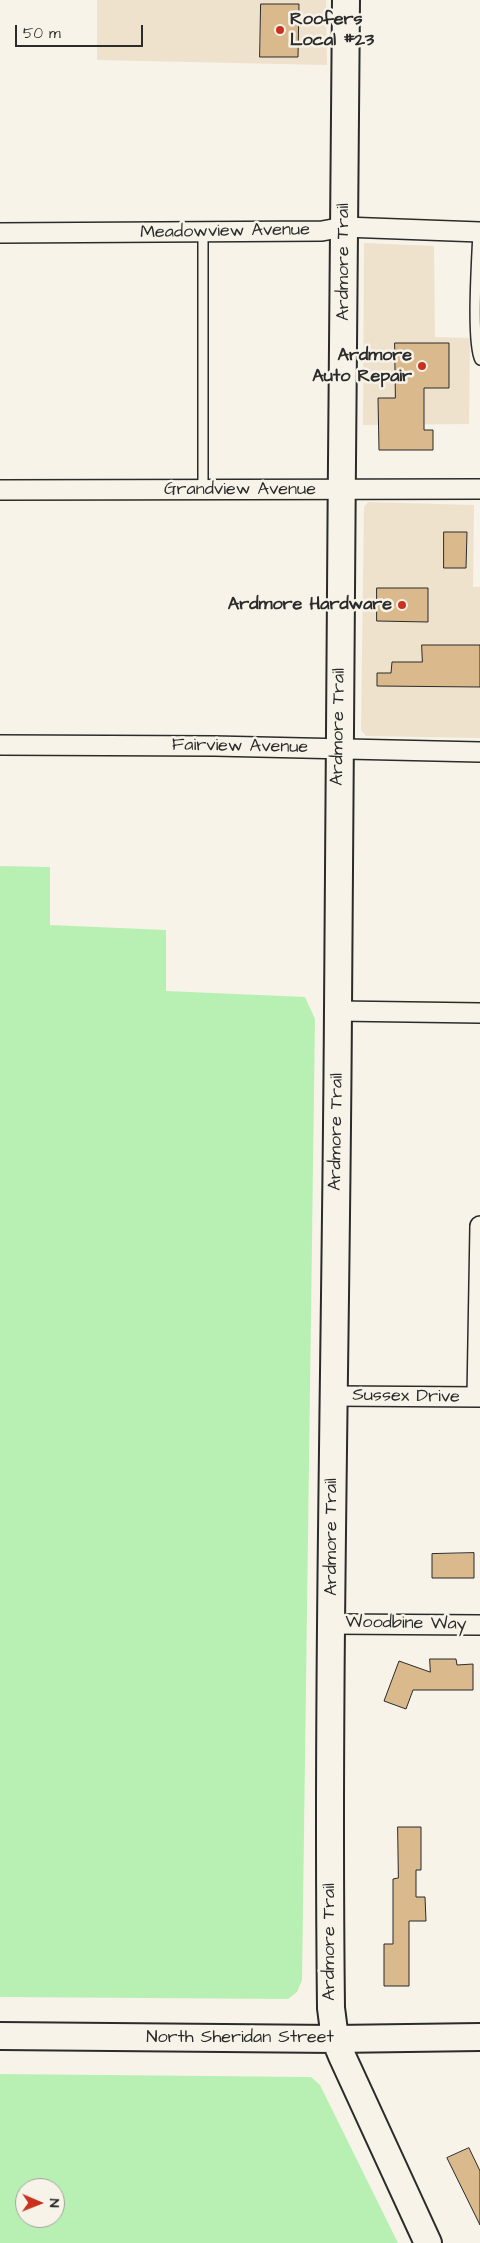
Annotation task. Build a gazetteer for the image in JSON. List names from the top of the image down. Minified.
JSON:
{"streets":{"street":["Meadowview Avenue","Ardmore Trail","Grandview Avenue","Fairview Avenue","Sussex Drive","Woodbine Way","North Sheridan Street"]},"crossings":[["Meadowview Avenue","Ardmore Trail"],["Ardmore Trail","Grandview Avenue"],["Ardmore Trail","Fairview Avenue"],["Ardmore Trail","Sussex Drive"],["Ardmore Trail","Woodbine Way"],["Ardmore Trail","North Sheridan Street"]],"places":["Roofers Local #23","Ardmore Auto Repair","Ardmore Hardware"],"scale_bar":"50 m","north":"right"}
